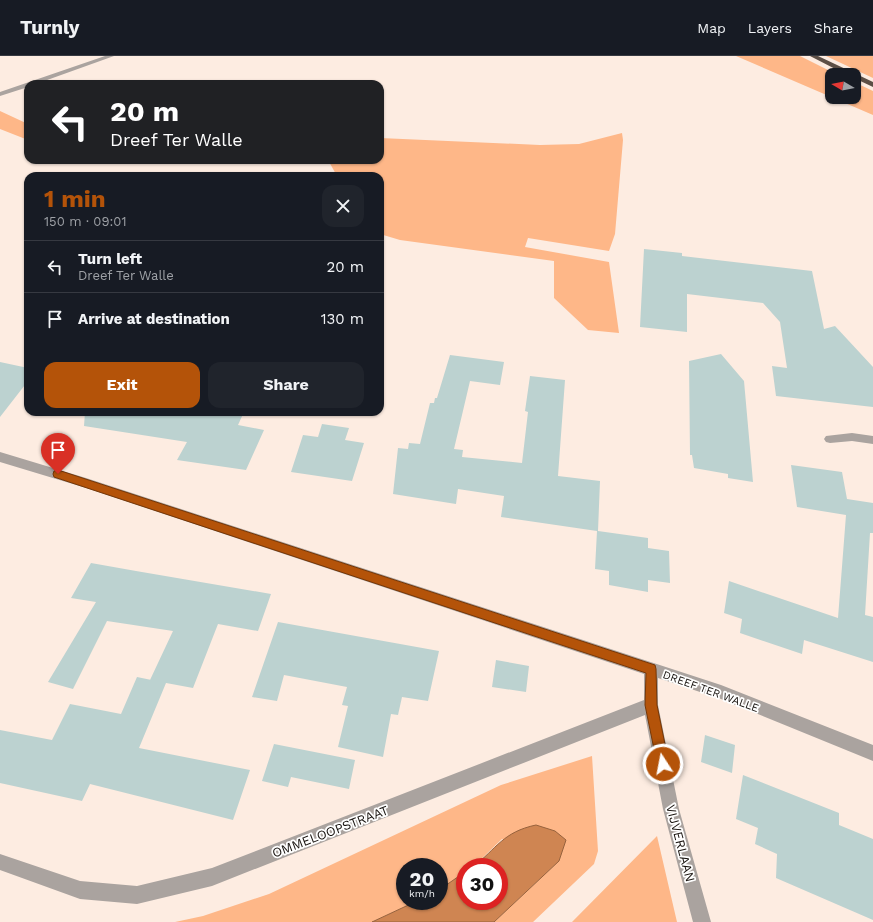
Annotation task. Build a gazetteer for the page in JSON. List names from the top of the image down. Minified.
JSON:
{"streets":{"street":["DREEF TER WALLE","OMMELOOPSTRAAT","VIJVERLAAN"]},"crossings":[["DREEF TER WALLE","VIJVERLAAN"],["OMMELOOPSTRAAT","VIJVERLAAN"]],"north":"left","page":{"header":"Turnly","nav":["Map","Layers","Share"],"turn":["20 m","Dreef Ter Walle"],"heading":["1 min","150 m · 09:01"],"list":[{"name":"Turn left","note":"Dreef Ter Walle","value":"20 m"},{"name":"Arrive at destination","value":"130 m"}],"buttons":["Exit","Share"],"speed":"20 km/h","limit":"30"}}
